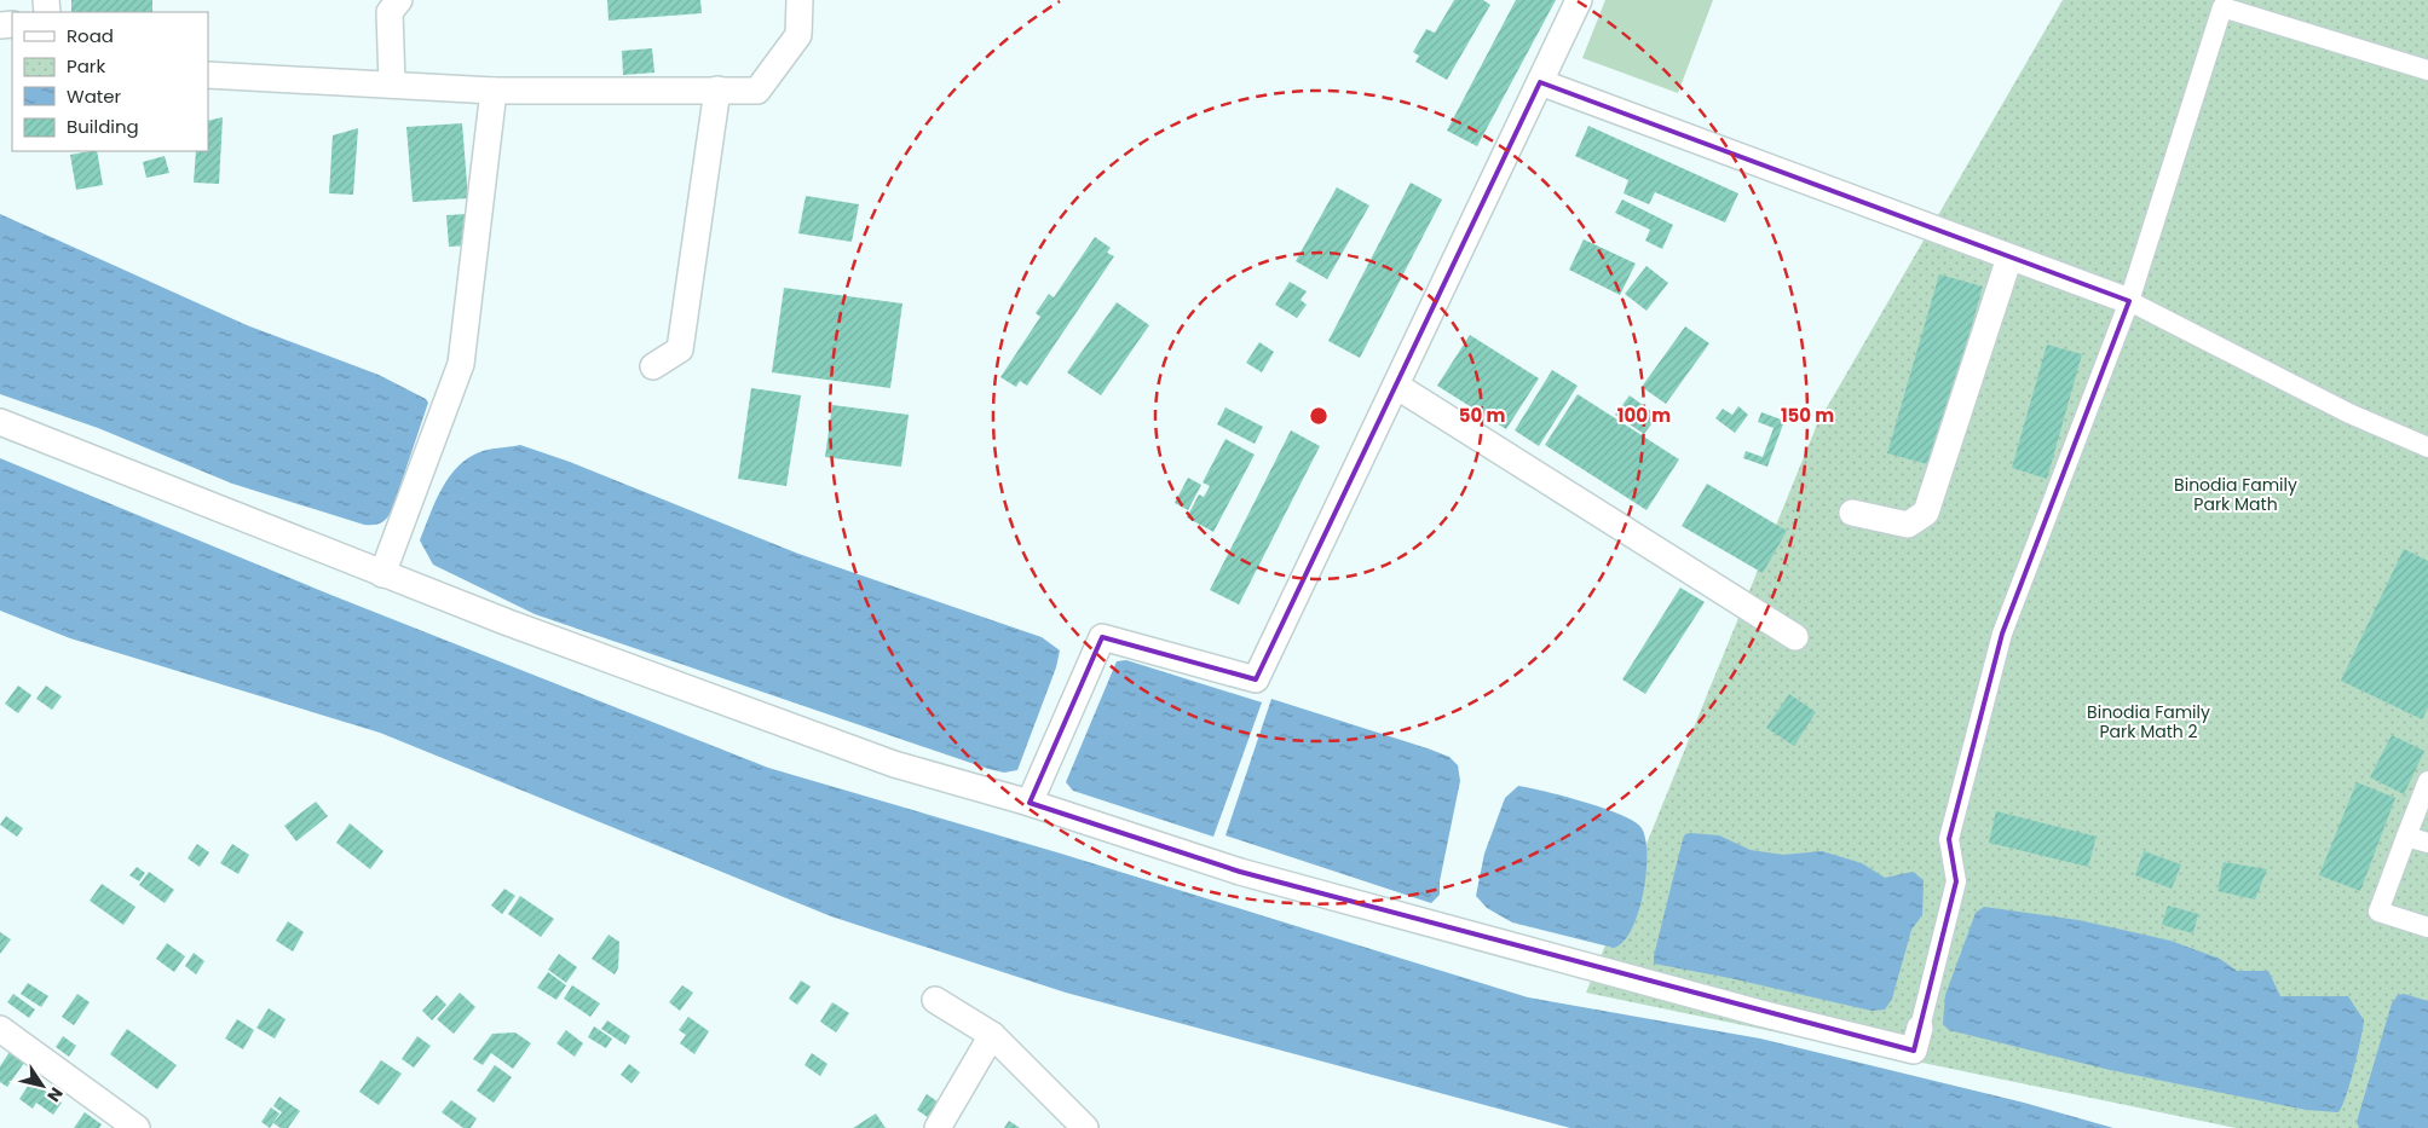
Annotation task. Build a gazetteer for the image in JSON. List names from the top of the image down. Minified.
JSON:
{"parks":["Binodia Family Park Math","Binodia Family Park Math 2"],"legend":["Road","Park","Water","Building"],"north":"bottom right","rings":["50 m","100 m","150 m"]}
